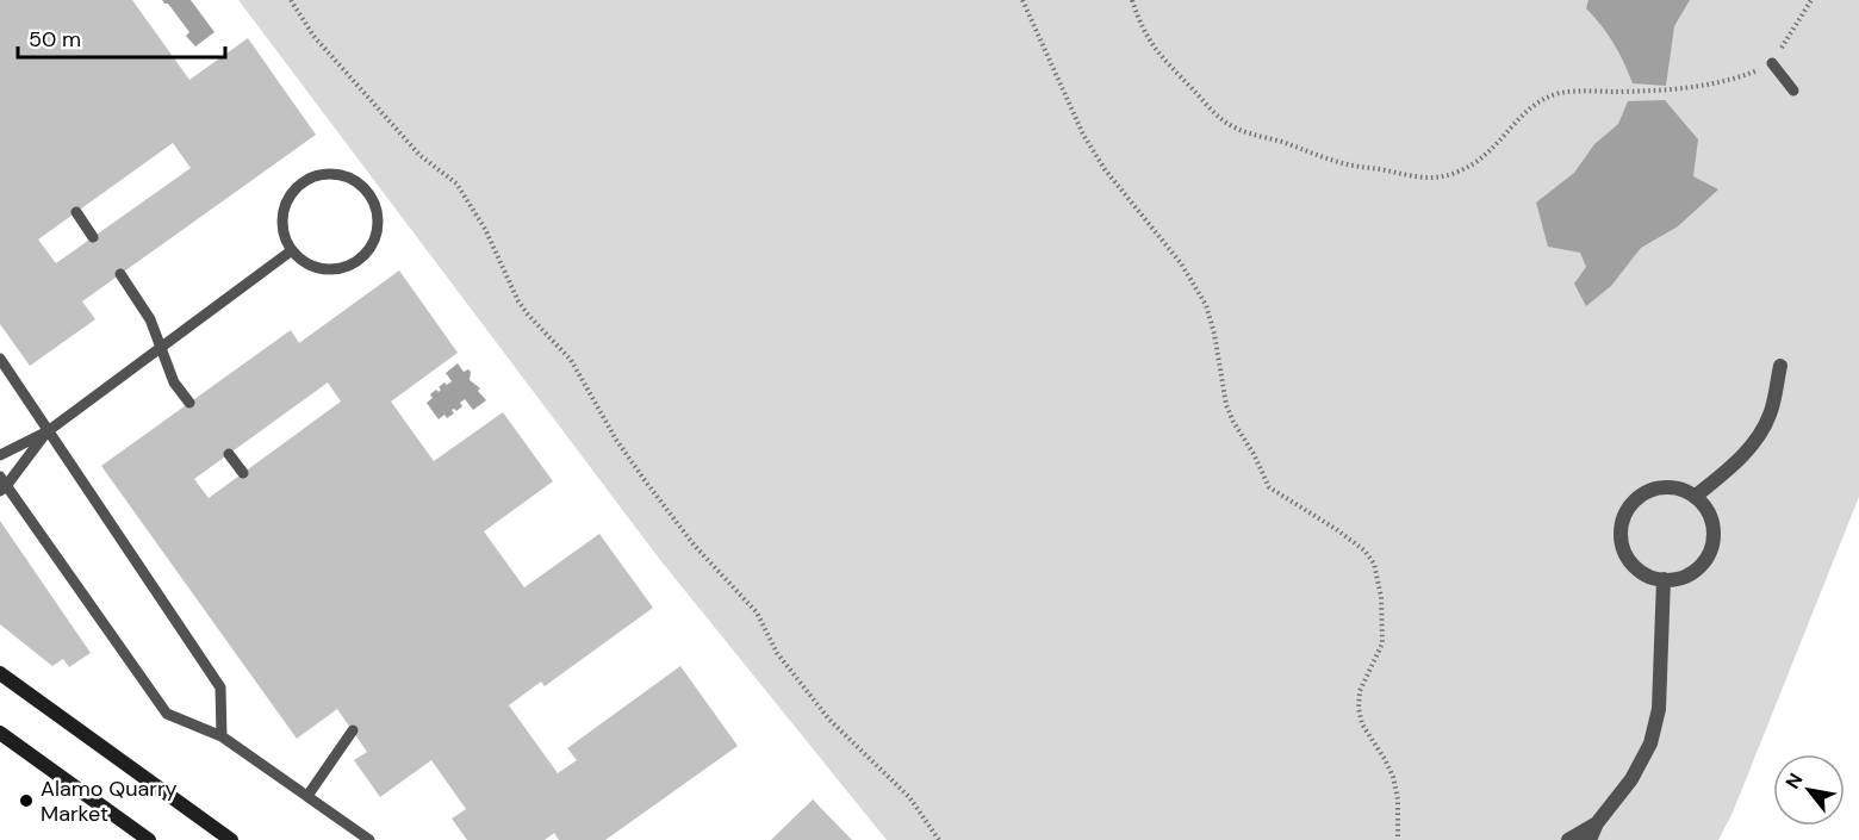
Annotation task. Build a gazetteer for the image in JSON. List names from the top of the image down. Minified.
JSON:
{"places":["Alamo Quarry Market"],"scale_bar":"50 m","north":"top left"}
